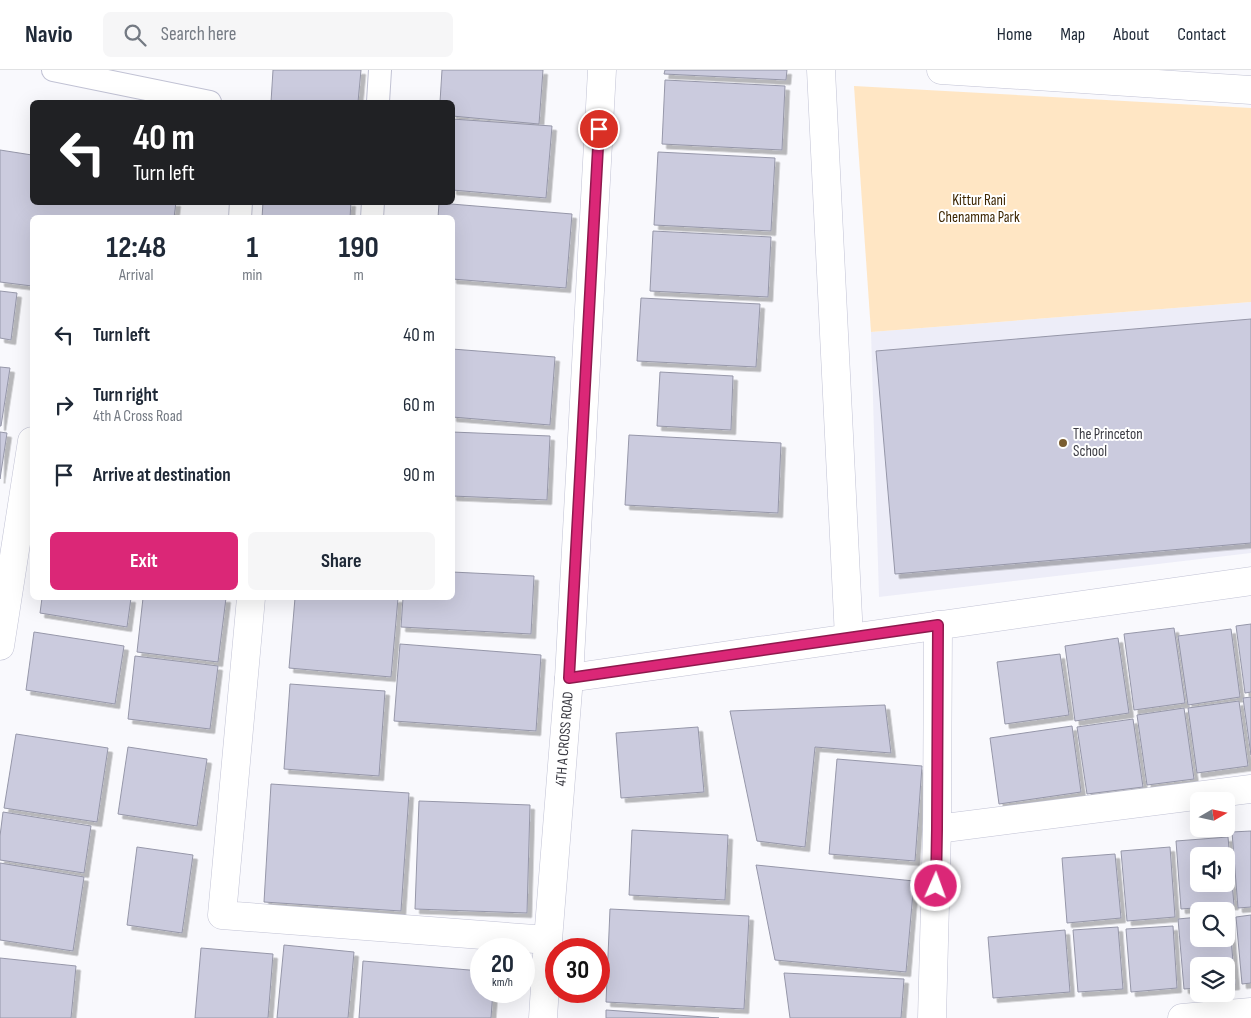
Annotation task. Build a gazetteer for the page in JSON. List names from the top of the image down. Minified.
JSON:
{"streets":{"street":["4TH A CROSS ROAD"]},"parks":["Kittur Rani Chenamma Park"],"places":["The Princeton School"],"north":"right","page":{"header":"Navio","search":"Search here","nav":["Home","Map","About","Contact"],"turn":["40 m","Turn left"],"eta":["12:48","Arrival","1","min","190","m"],"list":[{"name":"Turn left","value":"40 m"},{"name":"Turn right","note":"4th A Cross Road","value":"60 m"},{"name":"Arrive at destination","value":"90 m"}],"buttons":["Exit","Share"],"speed":"20 km/h","limit":"30"}}
